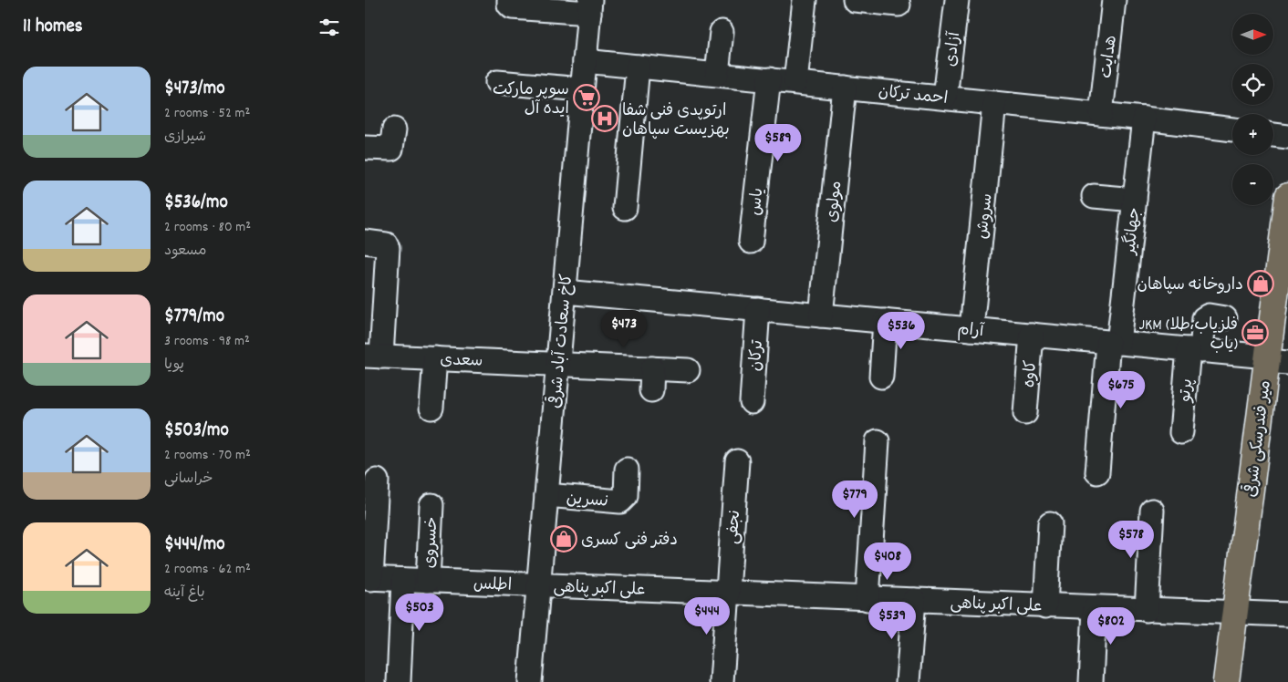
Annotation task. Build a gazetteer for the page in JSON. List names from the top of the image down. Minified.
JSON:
{"streets":{"main road":["میر فندرسکی شرقی"],"street":["آزادی","هدایت","احمد ترکان","یاس","مولوی","سروش","جهانگیر","آرام","کاخ سعادت آباد شرقی","ترکان","سعدی","کاوه","پرتو","نسرین","نجفی","خسروی","اطلس","علی اکبر پناهی"]},"crossings":[["آزادی","احمد ترکان"],["هدایت","احمد ترکان"],["احمد ترکان","یاس"],["احمد ترکان","مولوی"],["احمد ترکان","سروش"],["احمد ترکان","جهانگیر"],["احمد ترکان","کاخ سعادت آباد شرقی"],["مولوی","آرام"],["سروش","آرام"],["جهانگیر","آرام"],["آرام","کاخ سعادت آباد شرقی"],["آرام","ترکان"],["آرام","کاوه"],["آرام","پرتو"],["آرام","میر فندرسکی شرقی"],["کاخ سعادت آباد شرقی","سعدی"],["کاخ سعادت آباد شرقی","نسرین"],["کاخ سعادت آباد شرقی","اطلس"],["کاخ سعادت آباد شرقی","علی اکبر پناهی"],["میر فندرسکی شرقی","علی اکبر پناهی"],["نجفی","علی اکبر پناهی"],["خسروی","اطلس"],["اطلس","علی اکبر پناهی"]],"places":{"supermarket":["سوپر مارکت ایده آل"],"hospital":["ارتوپدی فنی شفا بهزیست سپاهان"],"shop":["داروخانه سپاهان","دفتر فنی کسری"],"office":["JKM (فلزیاب،طلا یاب)"]},"north":"right","page":{"heading":"11 homes","map_buttons":["+","−"],"list":[{"name":"$473/mo","note":"2 rooms · 52 m² · شیرازی"},{"name":"$536/mo","note":"2 rooms · 80 m² · مسعود"},{"name":"$779/mo","note":"3 rooms · 98 m² · پویا"},{"name":"$503/mo","note":"2 rooms · 70 m² · خراسانی"},{"name":"$444/mo","note":"2 rooms · 62 m² · باغ آینه"}],"price":["$589","$473","$536","$675","$779","$578","$408","$503","$444","$539","$802"]}}
